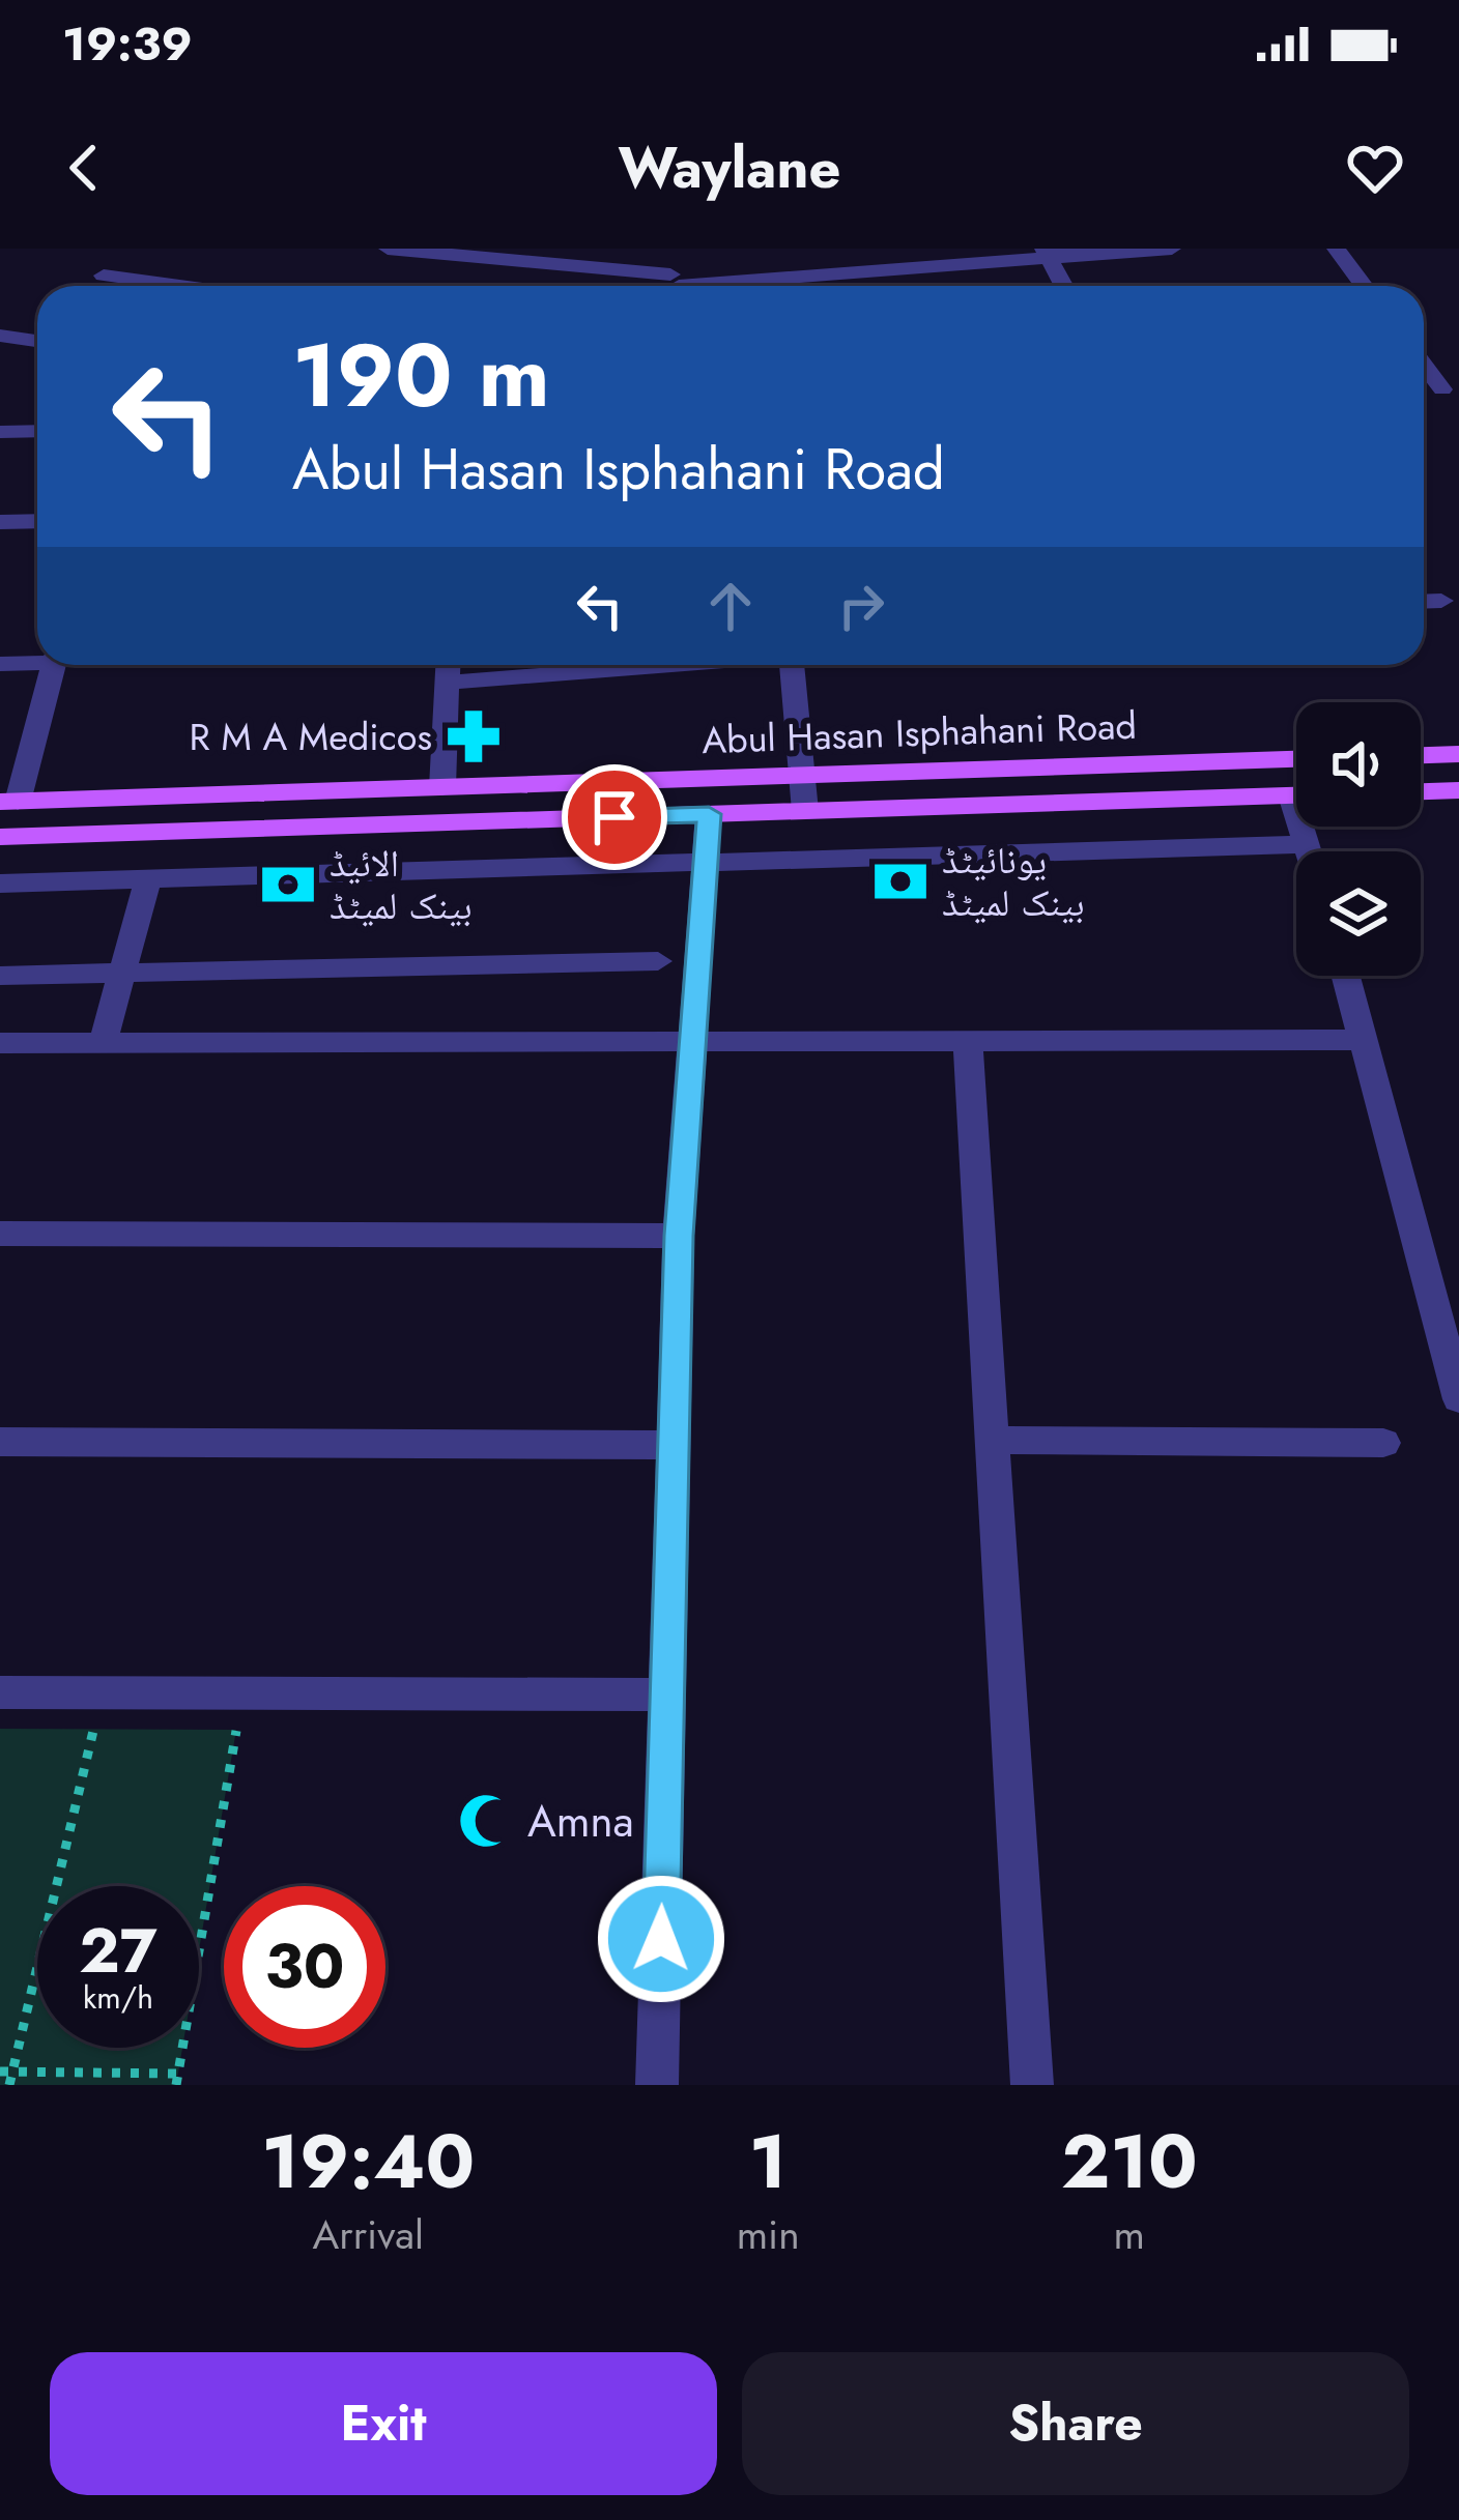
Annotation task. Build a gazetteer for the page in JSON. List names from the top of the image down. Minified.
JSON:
{"streets":{"main road":["Abul Hasan Isphahani Road"]},"places":{"pharmacy":["R M A Medicos"],"bank":["یونائیٹڈ بینک لمیٹڈ","الائیڈ بینک لمیٹڈ"],"mosque":["Amna"]},"page":{"status":"19:39","header":"Waylane","turn":["190 m","Abul Hasan Isphahani Road"],"speed":"27 km/h","limit":"30","eta":["19:40","Arrival","1","min","210","m"],"buttons":["Exit","Share"]}}
